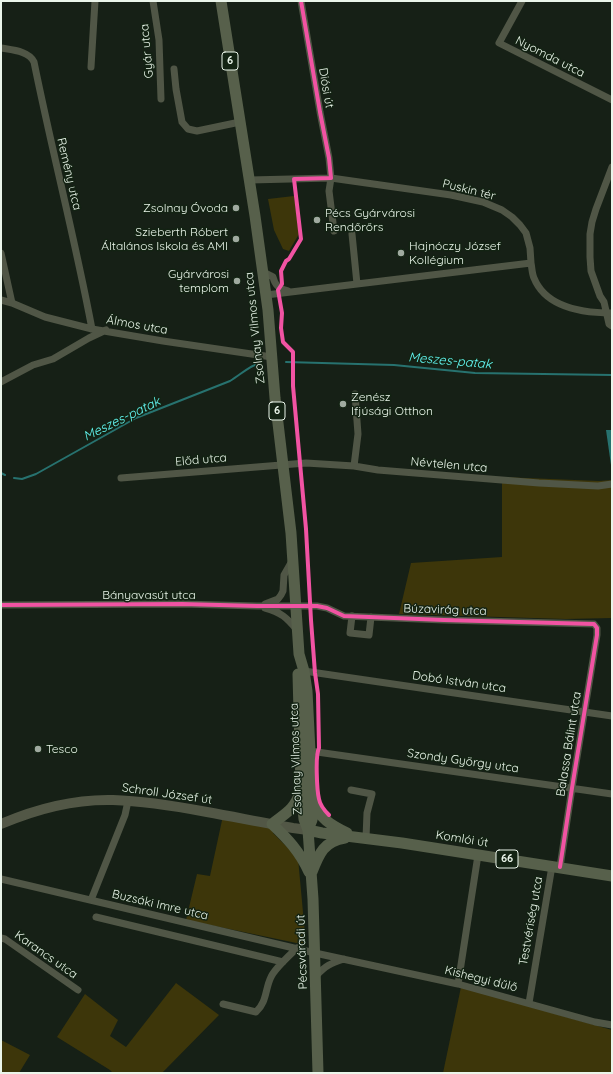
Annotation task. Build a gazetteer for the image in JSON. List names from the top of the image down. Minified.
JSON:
{"streets":{"main road":["6","Zsolnay Vilmos utca","Schroll József út","Komlói út","66","Pécsváradi út"],"street":["Gyár utca","Nyomda utca","Diósi út","Remény utca","Puskin tér","Álmos utca","Előd utca","Névtelen utca","Bányavasút utca","Búzavirág utca","Dobó István utca","Balassa Bálint utca","Szondy György utca","Buzsáki Imre utca","Testvériség utca","Karancs utca","Kishegyi dűlő"]},"crossings":[["Diósi út","Puskin tér"],["Remény utca","Álmos utca"],["Puskin tér","Zsolnay Vilmos utca"],["Álmos utca","Zsolnay Vilmos utca"],["Zsolnay Vilmos utca","Előd utca"],["Zsolnay Vilmos utca","Névtelen utca"],["Zsolnay Vilmos utca","Bányavasút utca"],["Zsolnay Vilmos utca","Búzavirág utca"],["Zsolnay Vilmos utca","Dobó István utca"],["Zsolnay Vilmos utca","Szondy György utca"],["Zsolnay Vilmos utca","Schroll József út"],["Zsolnay Vilmos utca","Komlói út"],["Zsolnay Vilmos utca","Pécsváradi út"],["Előd utca","Névtelen utca"],["Bányavasút utca","Búzavirág utca"],["Búzavirág utca","Balassa Bálint utca"],["Dobó István utca","Balassa Bálint utca"],["Balassa Bálint utca","Szondy György utca"],["Balassa Bálint utca","Komlói út"],["Balassa Bálint utca","Testvériség utca"],["Schroll József út","Komlói út"],["Schroll József út","Pécsváradi út"],["Komlói út","Testvériség utca"],["Komlói út","Pécsváradi út"],["Buzsáki Imre utca","Pécsváradi út"],["Buzsáki Imre utca","Kishegyi dűlő"],["Testvériség utca","Kishegyi dűlő"],["Pécsváradi út","Kishegyi dűlő"]],"water":["Meszes-patak"],"places":["Zsolnay Óvoda","Pécs Gyárvárosi Rendőrőrs","Szieberth Róbert Általános Iskola és AMI","Hajnóczy József Kollégium","Gyárvárosi templom","Zenész Ifjúsági Otthon","Tesco"]}
